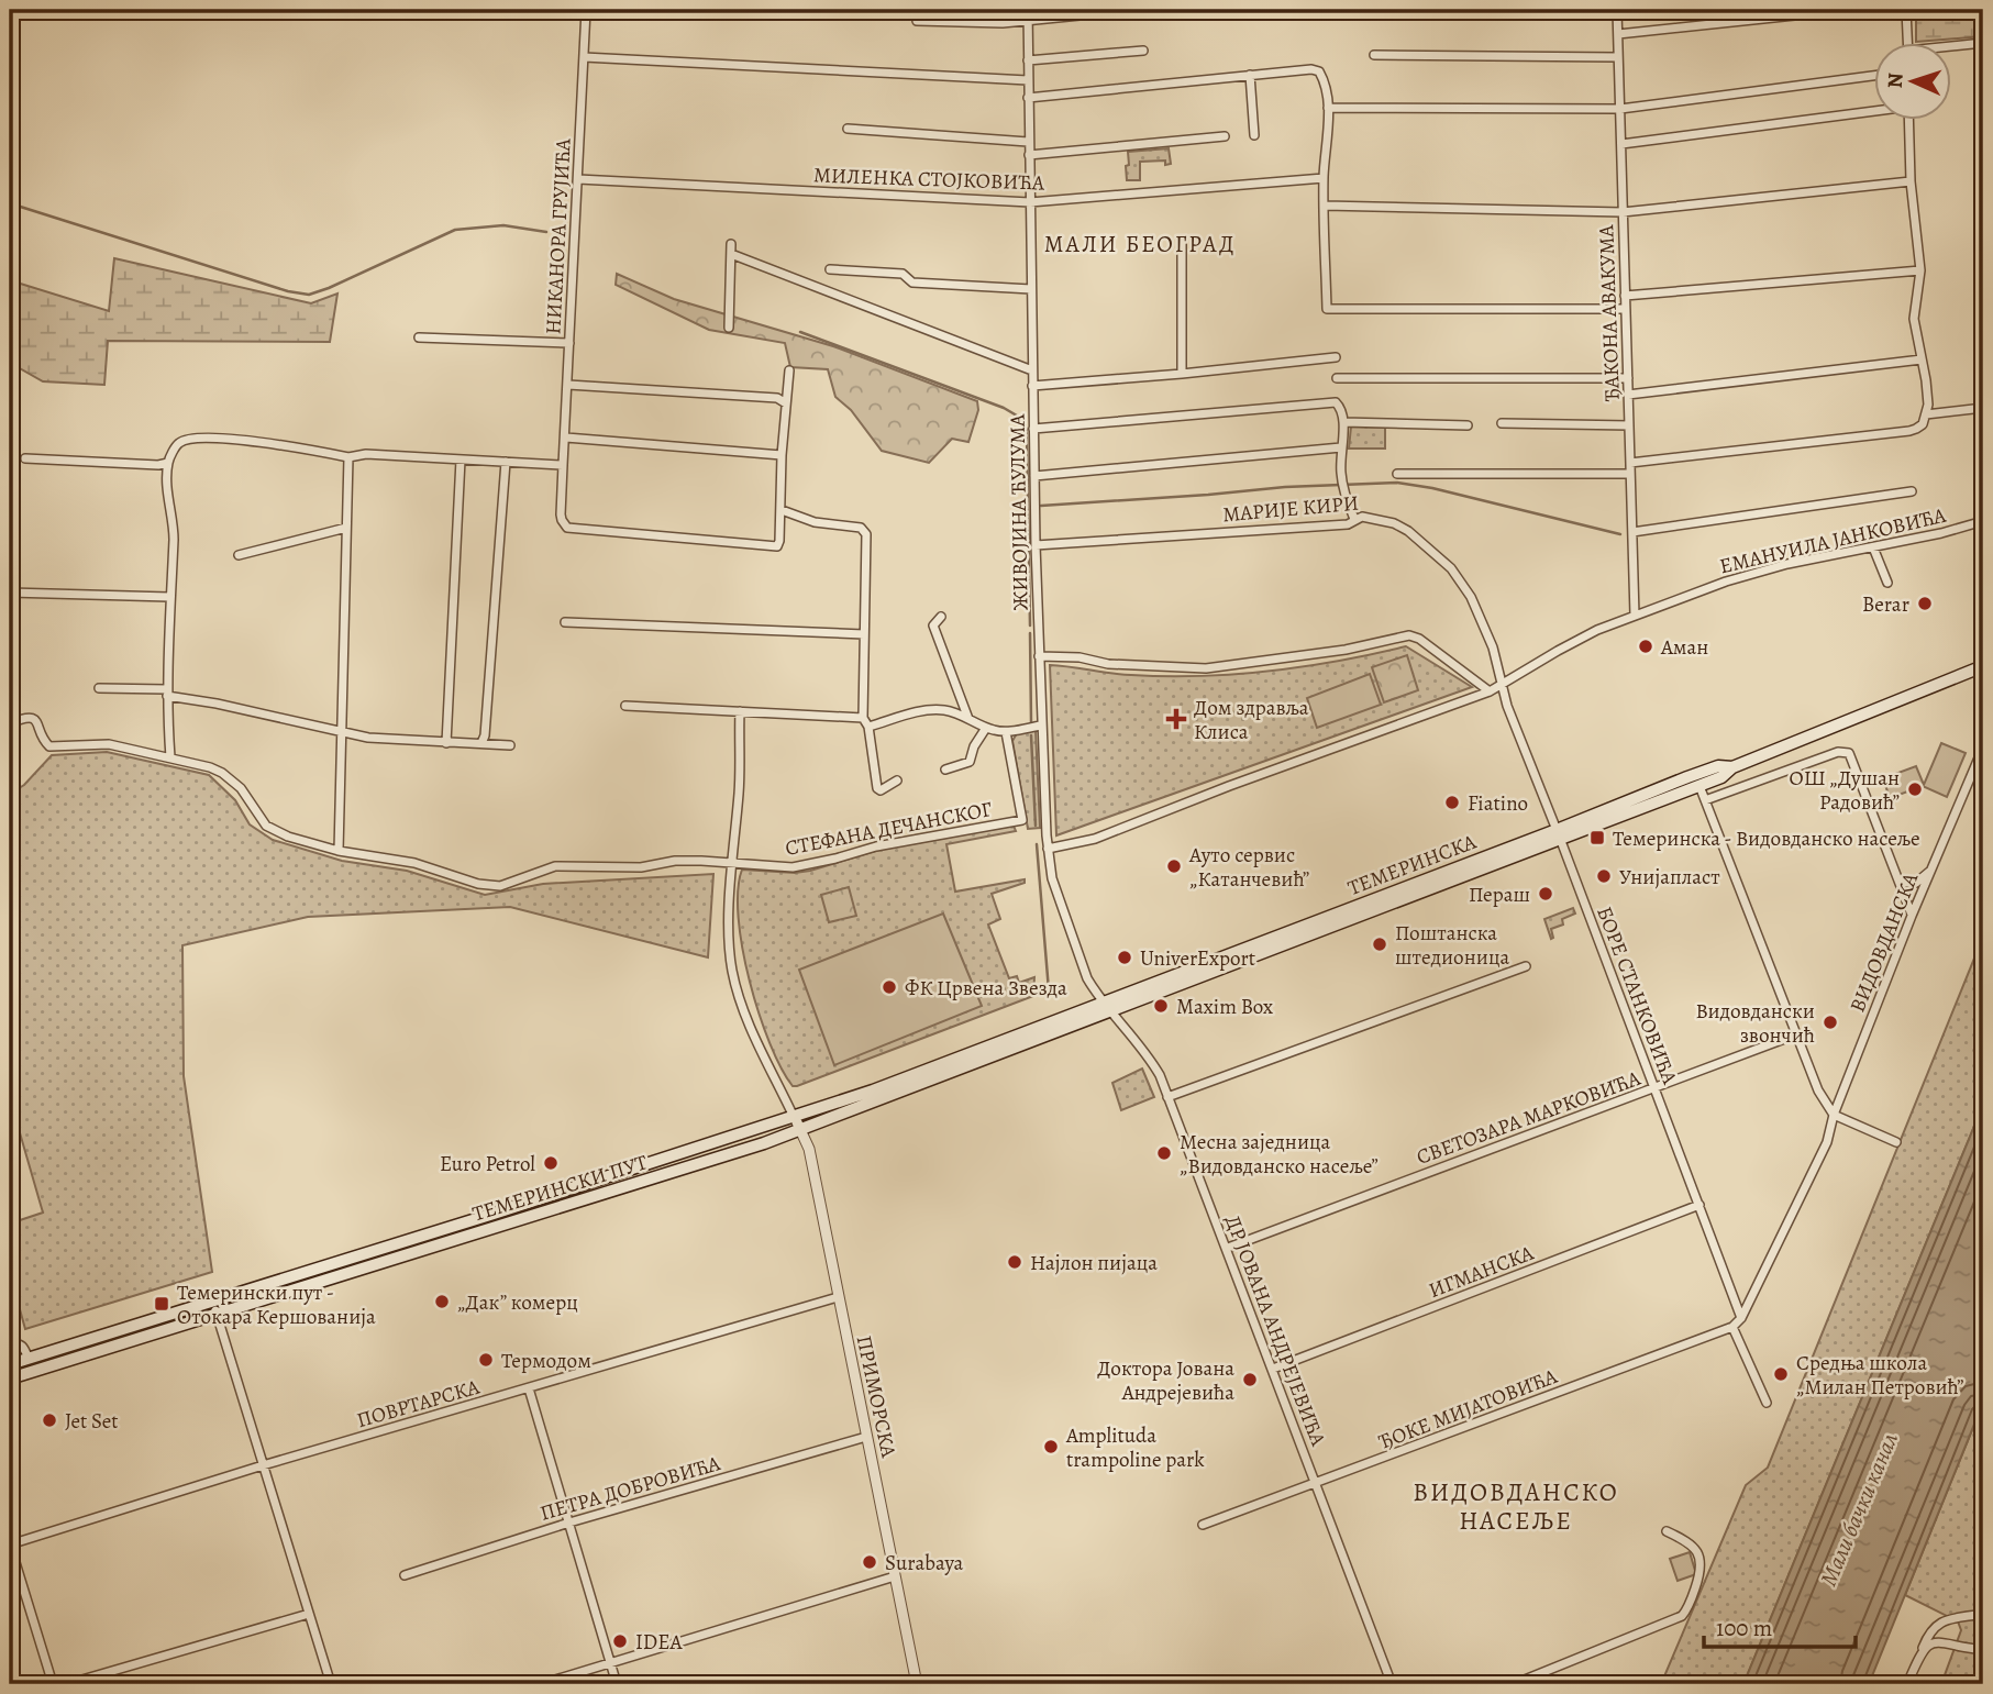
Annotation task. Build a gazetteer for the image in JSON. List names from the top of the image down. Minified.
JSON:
{"streets":{"main road":["ТЕМЕРИНСКА","ТЕМЕРИНСКИ ПУТ"],"street":["МИЛЕНКА СТОЈКОВИЋА","НИКАНОРА ГРУЈИЋА","ЂАКОНА АВАКУМА","МАРИЈЕ КИРИ","ЖИВОЈИНА ЋУЛУМА","ЕМАНУИЛА ЈАНКОВИЋА","СТЕФАНА ДЕЧАНСКОГ","ВИДОВДАНСКА","БОРЕ СТАНКОВИЋА","СВЕТОЗАРА МАРКОВИЋА","ИГМАНСКА","ДР ЈОВАНА АНДРЕЈЕВИЋА","ПРИМОРСКА","ПОВРТАРСКА","ЂОКЕ МИЈАТОВИЋА","ПЕТРА ДОБРОВИЋА"]},"crossings":[["МИЛЕНКА СТОЈКОВИЋА","НИКАНОРА ГРУЈИЋА"],["МИЛЕНКА СТОЈКОВИЋА","ЖИВОЈИНА ЋУЛУМА"],["ЂАКОНА АВАКУМА","ЕМАНУИЛА ЈАНКОВИЋА"],["МАРИЈЕ КИРИ","ЖИВОЈИНА ЋУЛУМА"],["МАРИЈЕ КИРИ","ЕМАНУИЛА ЈАНКОВИЋА"],["МАРИЈЕ КИРИ","БОРЕ СТАНКОВИЋА"],["ЖИВОЈИНА ЋУЛУМА","ЕМАНУИЛА ЈАНКОВИЋА"],["ЖИВОЈИНА ЋУЛУМА","ТЕМЕРИНСКА"],["ЖИВОЈИНА ЋУЛУМА","ТЕМЕРИНСКИ ПУТ"],["ЖИВОЈИНА ЋУЛУМА","ДР ЈОВАНА АНДРЕЈЕВИЋА"],["ЕМАНУИЛА ЈАНКОВИЋА","БОРЕ СТАНКОВИЋА"],["ТЕМЕРИНСКА","БОРЕ СТАНКОВИЋА"],["ТЕМЕРИНСКА","ТЕМЕРИНСКИ ПУТ"],["ТЕМЕРИНСКА","ДР ЈОВАНА АНДРЕЈЕВИЋА"],["ВИДОВДАНСКА","БОРЕ СТАНКОВИЋА"],["ВИДОВДАНСКА","ЂОКЕ МИЈАТОВИЋА"],["БОРЕ СТАНКОВИЋА","СВЕТОЗАРА МАРКОВИЋА"],["БОРЕ СТАНКОВИЋА","ИГМАНСКА"],["БОРЕ СТАНКОВИЋА","ЂОКЕ МИЈАТОВИЋА"],["СВЕТОЗАРА МАРКОВИЋА","ДР ЈОВАНА АНДРЕЈЕВИЋА"],["ТЕМЕРИНСКИ ПУТ","ДР ЈОВАНА АНДРЕЈЕВИЋА"],["ТЕМЕРИНСКИ ПУТ","ПРИМОРСКА"],["ИГМАНСКА","ДР ЈОВАНА АНДРЕЈЕВИЋА"],["ДР ЈОВАНА АНДРЕЈЕВИЋА","ЂОКЕ МИЈАТОВИЋА"],["ПРИМОРСКА","ПОВРТАРСКА"],["ПРИМОРСКА","ПЕТРА ДОБРОВИЋА"]],"districts":["МАЛИ БЕОГРАД","ВИДОВДАНСКО НАСЕЉЕ"],"water":["Мали бачки канал"],"places":{"other":["Berar","Аман","ОШ „Душан Радовић”","Fiatino","Ауто сервис „Катанчевић”","Унијапласт","Пераш","Поштанска штедионица","UniverExport","ФК Црвена Звезда","Maxim Box","Видовдански звончић","Месна заједница „Видовданско насеље”","Euro Petrol","Најлон пијаца","„Дак” комерц","Термодом","Средња школа „Милан Петровић”","Доктора Јована Андрејевића","Jet Set","Amplituda trampoline park","Surabaya","IDEA"],"health":["Дом здравља Клиса"],"transit":["Темеринска - Видовданско насеље","Темерински пут - Отокара Кершованија"]},"scale_bar":"100 m","north":"left"}
